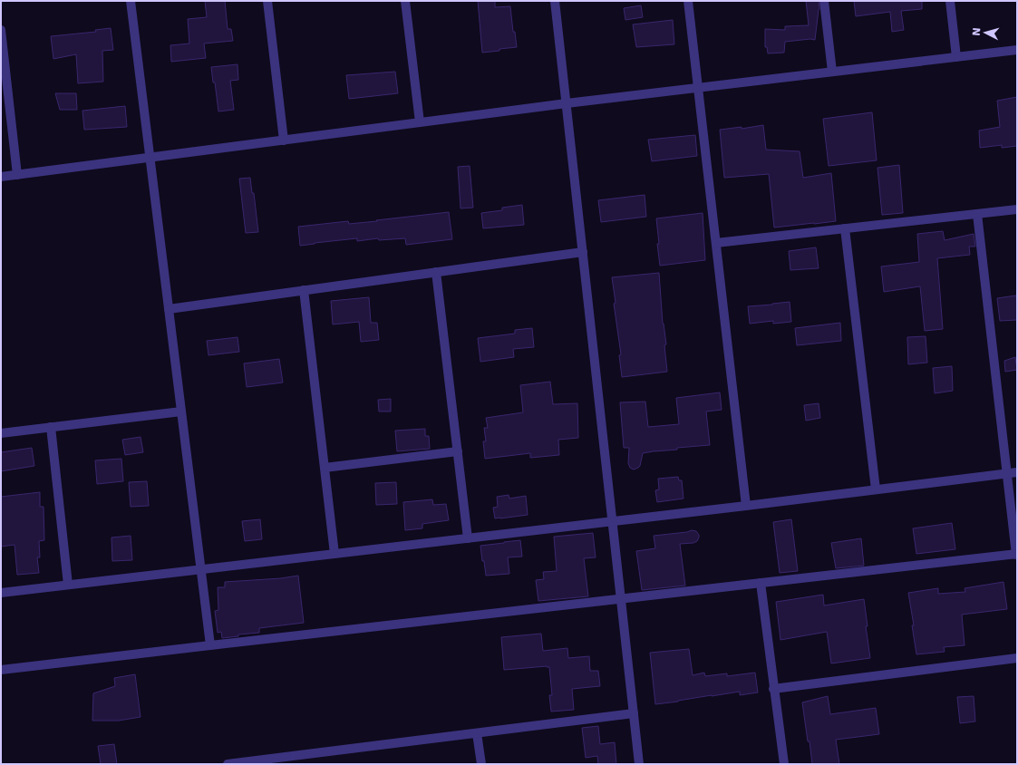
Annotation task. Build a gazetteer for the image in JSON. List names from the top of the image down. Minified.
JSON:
{"north":"left"}
